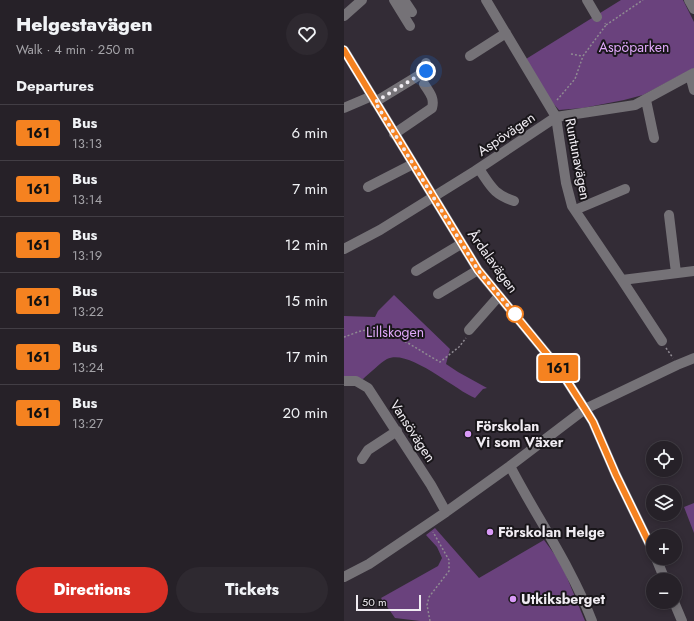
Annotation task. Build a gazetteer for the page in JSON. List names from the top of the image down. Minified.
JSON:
{"streets":{"street":["Aspövägen","Runtunavägen","Årdalavägen","Vansövägen"]},"crossings":[["Aspövägen","Runtunavägen"],["Aspövägen","Årdalavägen"]],"parks":["Aspöparken","Lillskogen"],"places":["Förskolan Vi som Växer","Förskolan Helge","Utkiksberget"],"lines":["bus line 161"],"scale_bar":"50 m","page":{"heading":[["Helgestavägen","Walk · 4 min · 250 m"],"Departures"],"on_map":"161","list":[{"mark":"161","name":"Bus","note":"13:13","value":"6 min"},{"mark":"161","name":"Bus","note":"13:14","value":"7 min"},{"mark":"161","name":"Bus","note":"13:19","value":"12 min"},{"mark":"161","name":"Bus","note":"13:22","value":"15 min"},{"mark":"161","name":"Bus","note":"13:24","value":"17 min"},{"mark":"161","name":"Bus","note":"13:27","value":"20 min"}],"map_buttons":["+","−"],"buttons":["Directions","Tickets"],"scale":"50 m"}}
